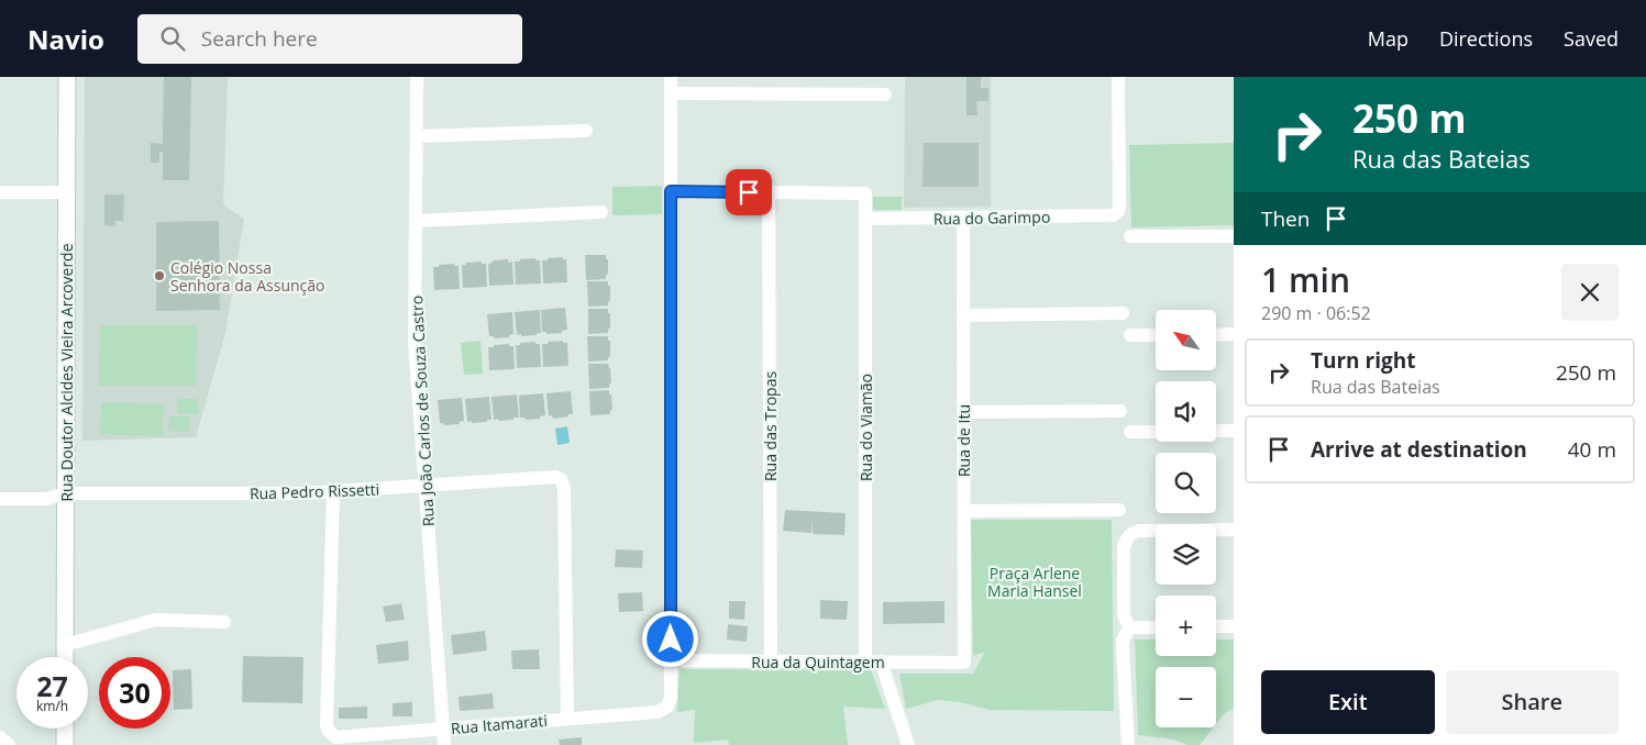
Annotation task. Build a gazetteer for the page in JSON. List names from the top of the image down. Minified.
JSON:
{"streets":{"street":["Rua do Garimpo","Rua Doutor Alcides Vieira Arcoverde","Rua João Carlos de Souza Castro","Rua das Tropas","Rua do Viamão","Rua de Itu","Rua Pedro Rissetti","Rua da Quintagem","Rua Itamarati"]},"crossings":[["Rua do Garimpo","Rua do Viamão"],["Rua do Garimpo","Rua de Itu"],["Rua Doutor Alcides Vieira Arcoverde","Rua Pedro Rissetti"],["Rua João Carlos de Souza Castro","Rua Pedro Rissetti"],["Rua João Carlos de Souza Castro","Rua Itamarati"],["Rua das Tropas","Rua do Viamão"],["Rua das Tropas","Rua da Quintagem"],["Rua do Viamão","Rua da Quintagem"],["Rua de Itu","Rua da Quintagem"],["Rua Pedro Rissetti","Rua Itamarati"],["Rua da Quintagem","Rua Itamarati"]],"parks":["Praça Arlene Maria Hansel"],"places":["Colégio Nossa Senhora da Assunção"],"north":"top left","page":{"header":"Navio","search":"Search here","nav":["Map","Directions","Saved"],"turn":["250 m","Rua das Bateias"],"then":"Then","heading":["1 min","290 m · 06:52"],"map_buttons":["+","−"],"list":[{"name":"Turn right","note":"Rua das Bateias","value":"250 m"},{"name":"Arrive at destination","value":"40 m"}],"speed":"27 km/h","limit":"30","buttons":["Exit","Share"]}}
